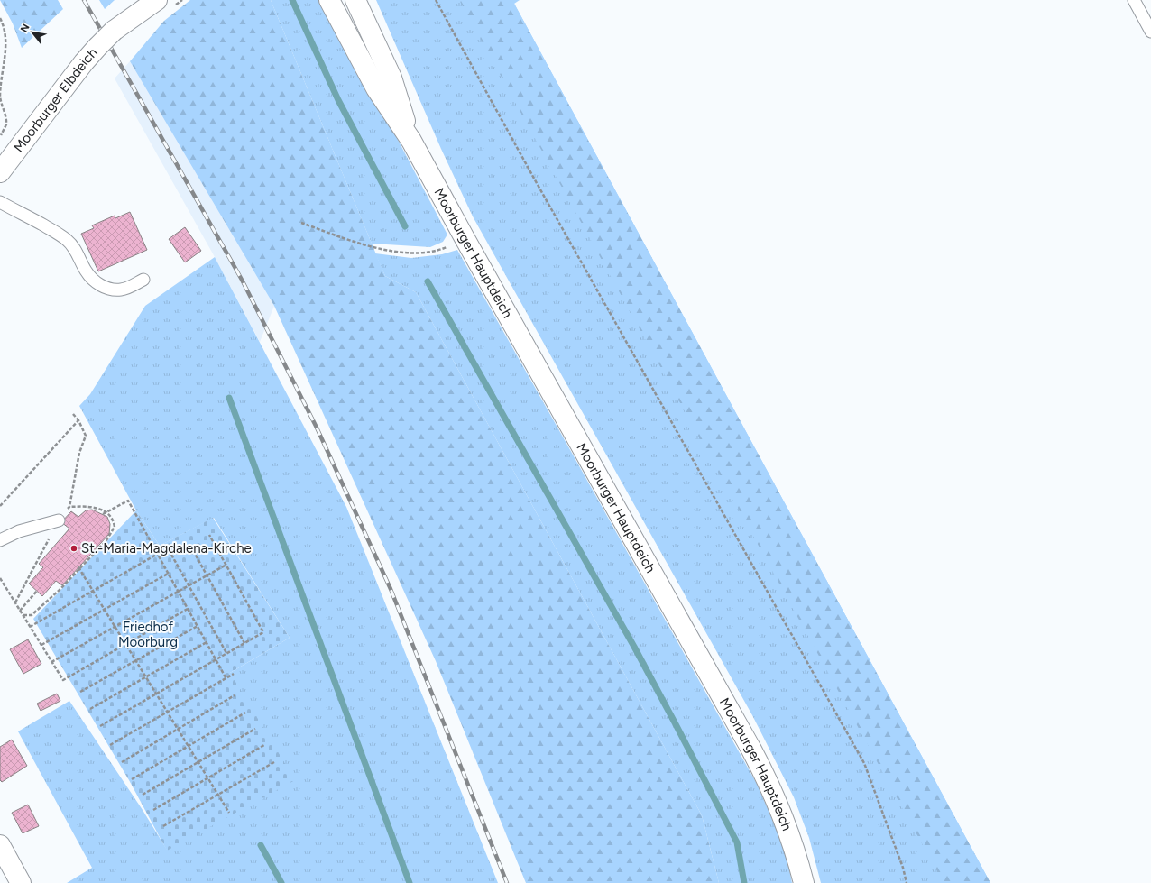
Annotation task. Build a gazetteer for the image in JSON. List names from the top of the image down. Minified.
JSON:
{"streets":{"main road":["Moorburger Elbdeich","Moorburger Hauptdeich"]},"parks":["Friedhof Moorburg"],"places":["St.-Maria-Magdalena-Kirche"],"north":"top left"}
